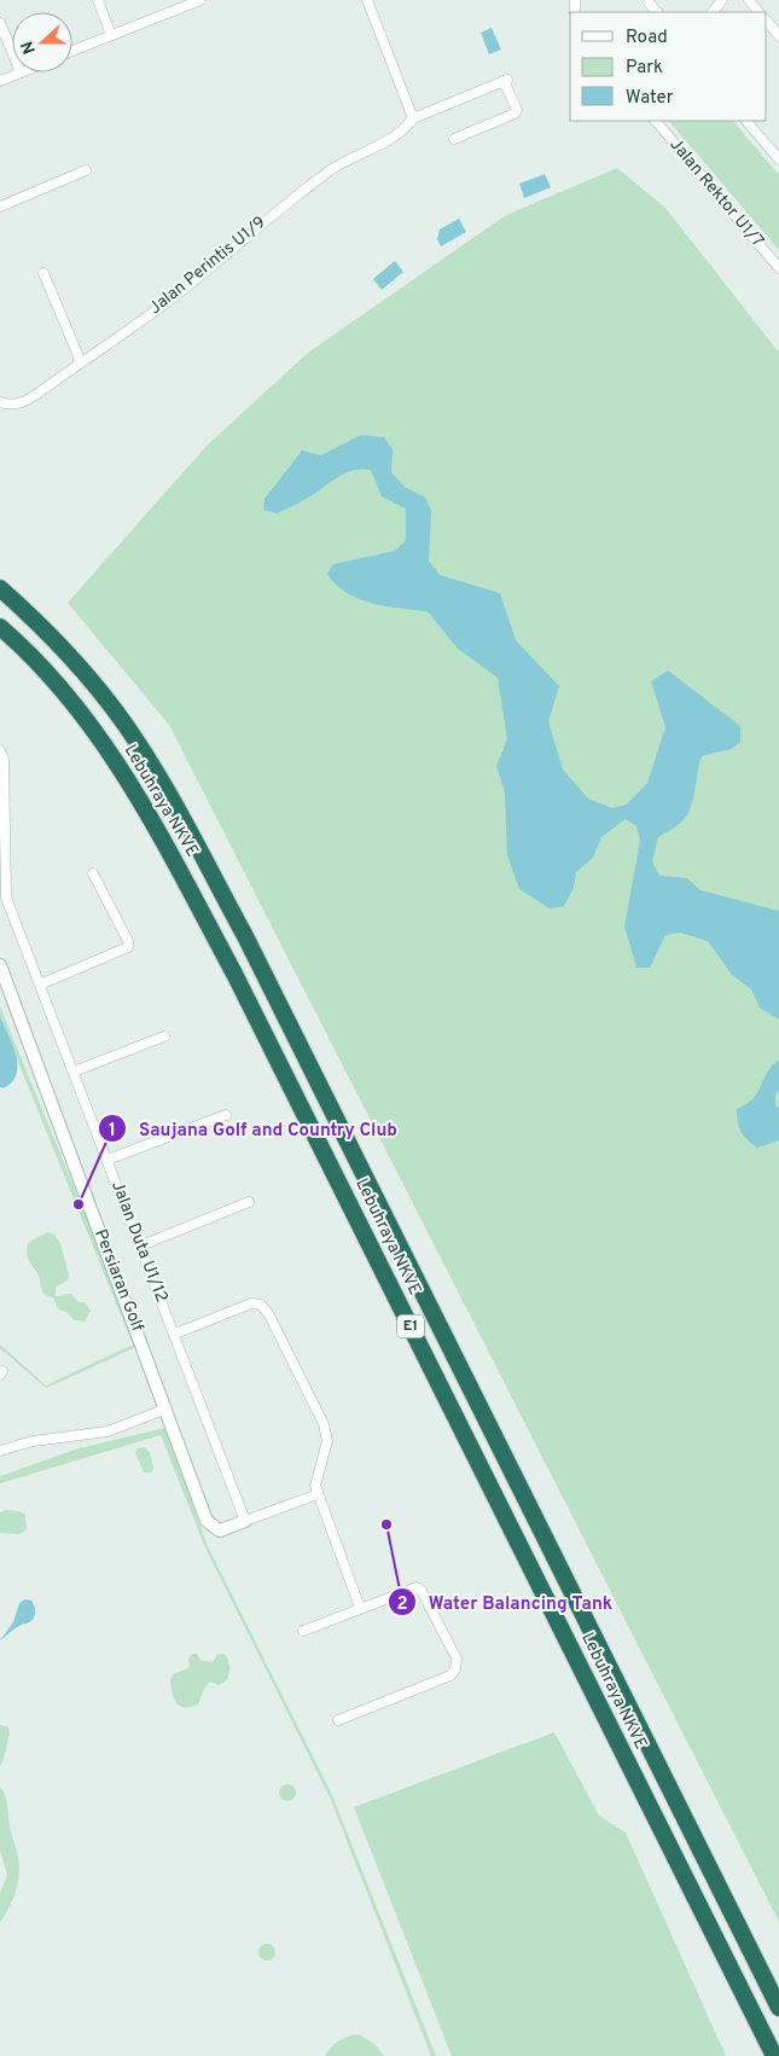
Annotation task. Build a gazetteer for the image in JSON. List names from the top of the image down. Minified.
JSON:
{"streets":{"highway":["Lebuhraya NKVE","E1"],"street":["Jalan Rektor U1/7","Jalan Perintis U1/9","Jalan Duta U1/12","Persiaran Golf"]},"crossings":[["Jalan Duta U1/12","Persiaran Golf"]],"places":["Saujana Golf and Country Club","Water Balancing Tank"],"legend":["Road","Park","Water"],"north":"left"}
